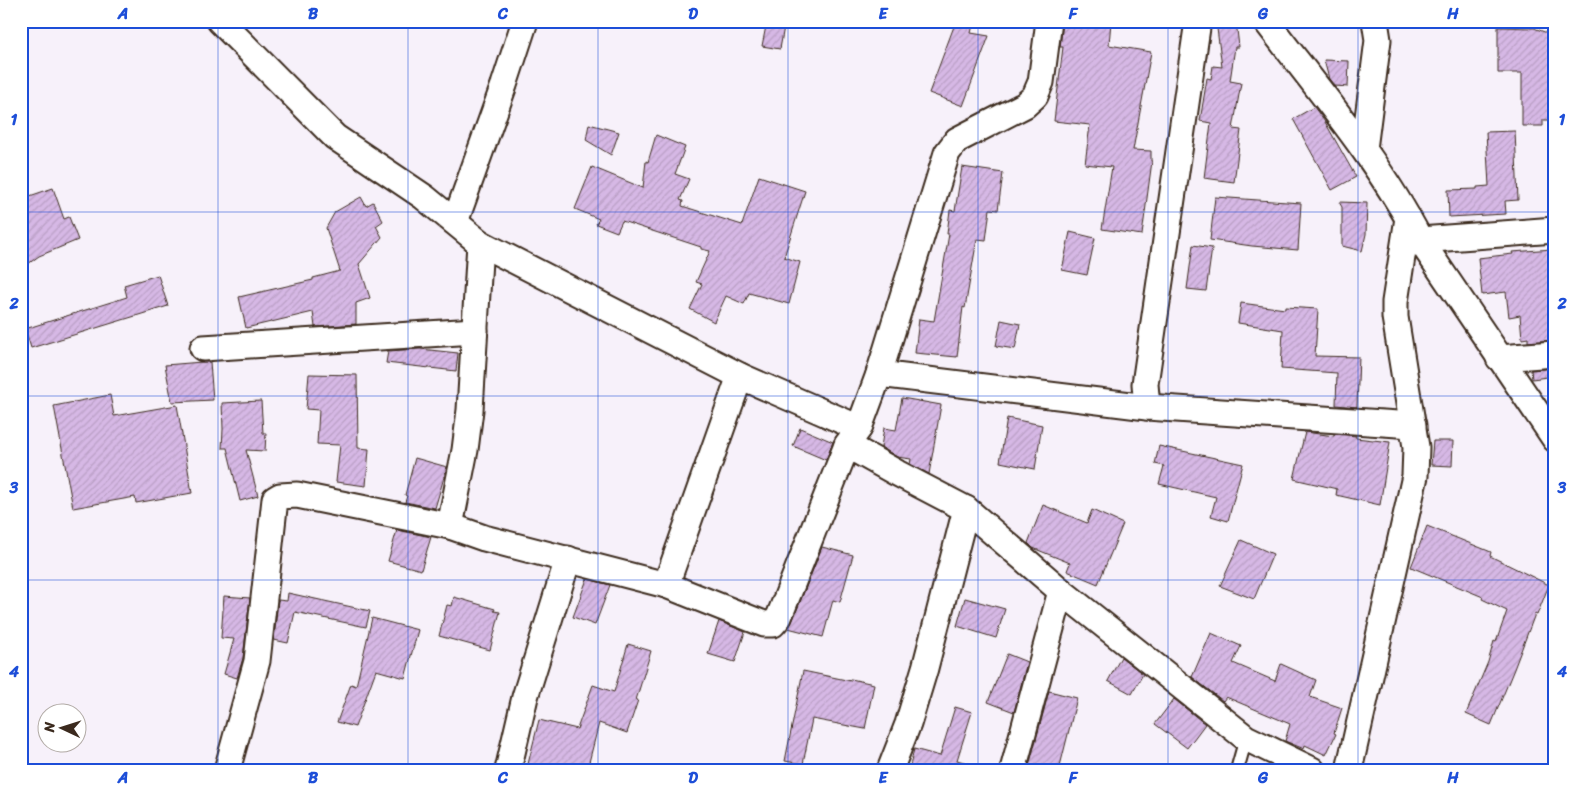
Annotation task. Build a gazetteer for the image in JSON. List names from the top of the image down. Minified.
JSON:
{"north":"left","grid":{"columns":["A","B","C","D","E","F","G","H"],"rows":["1","2","3","4"]}}
